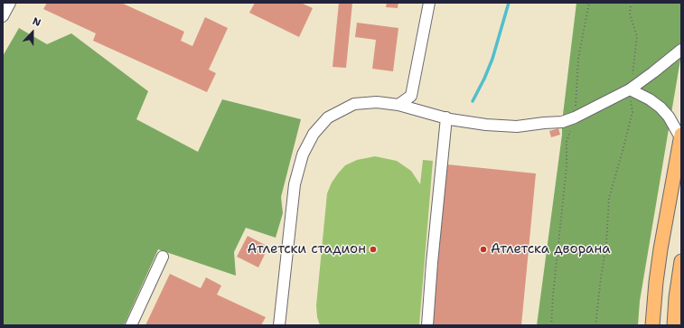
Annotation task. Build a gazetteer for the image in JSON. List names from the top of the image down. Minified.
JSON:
{"places":["Атлетски стадион","Атлетска дворана"],"north":"top"}
